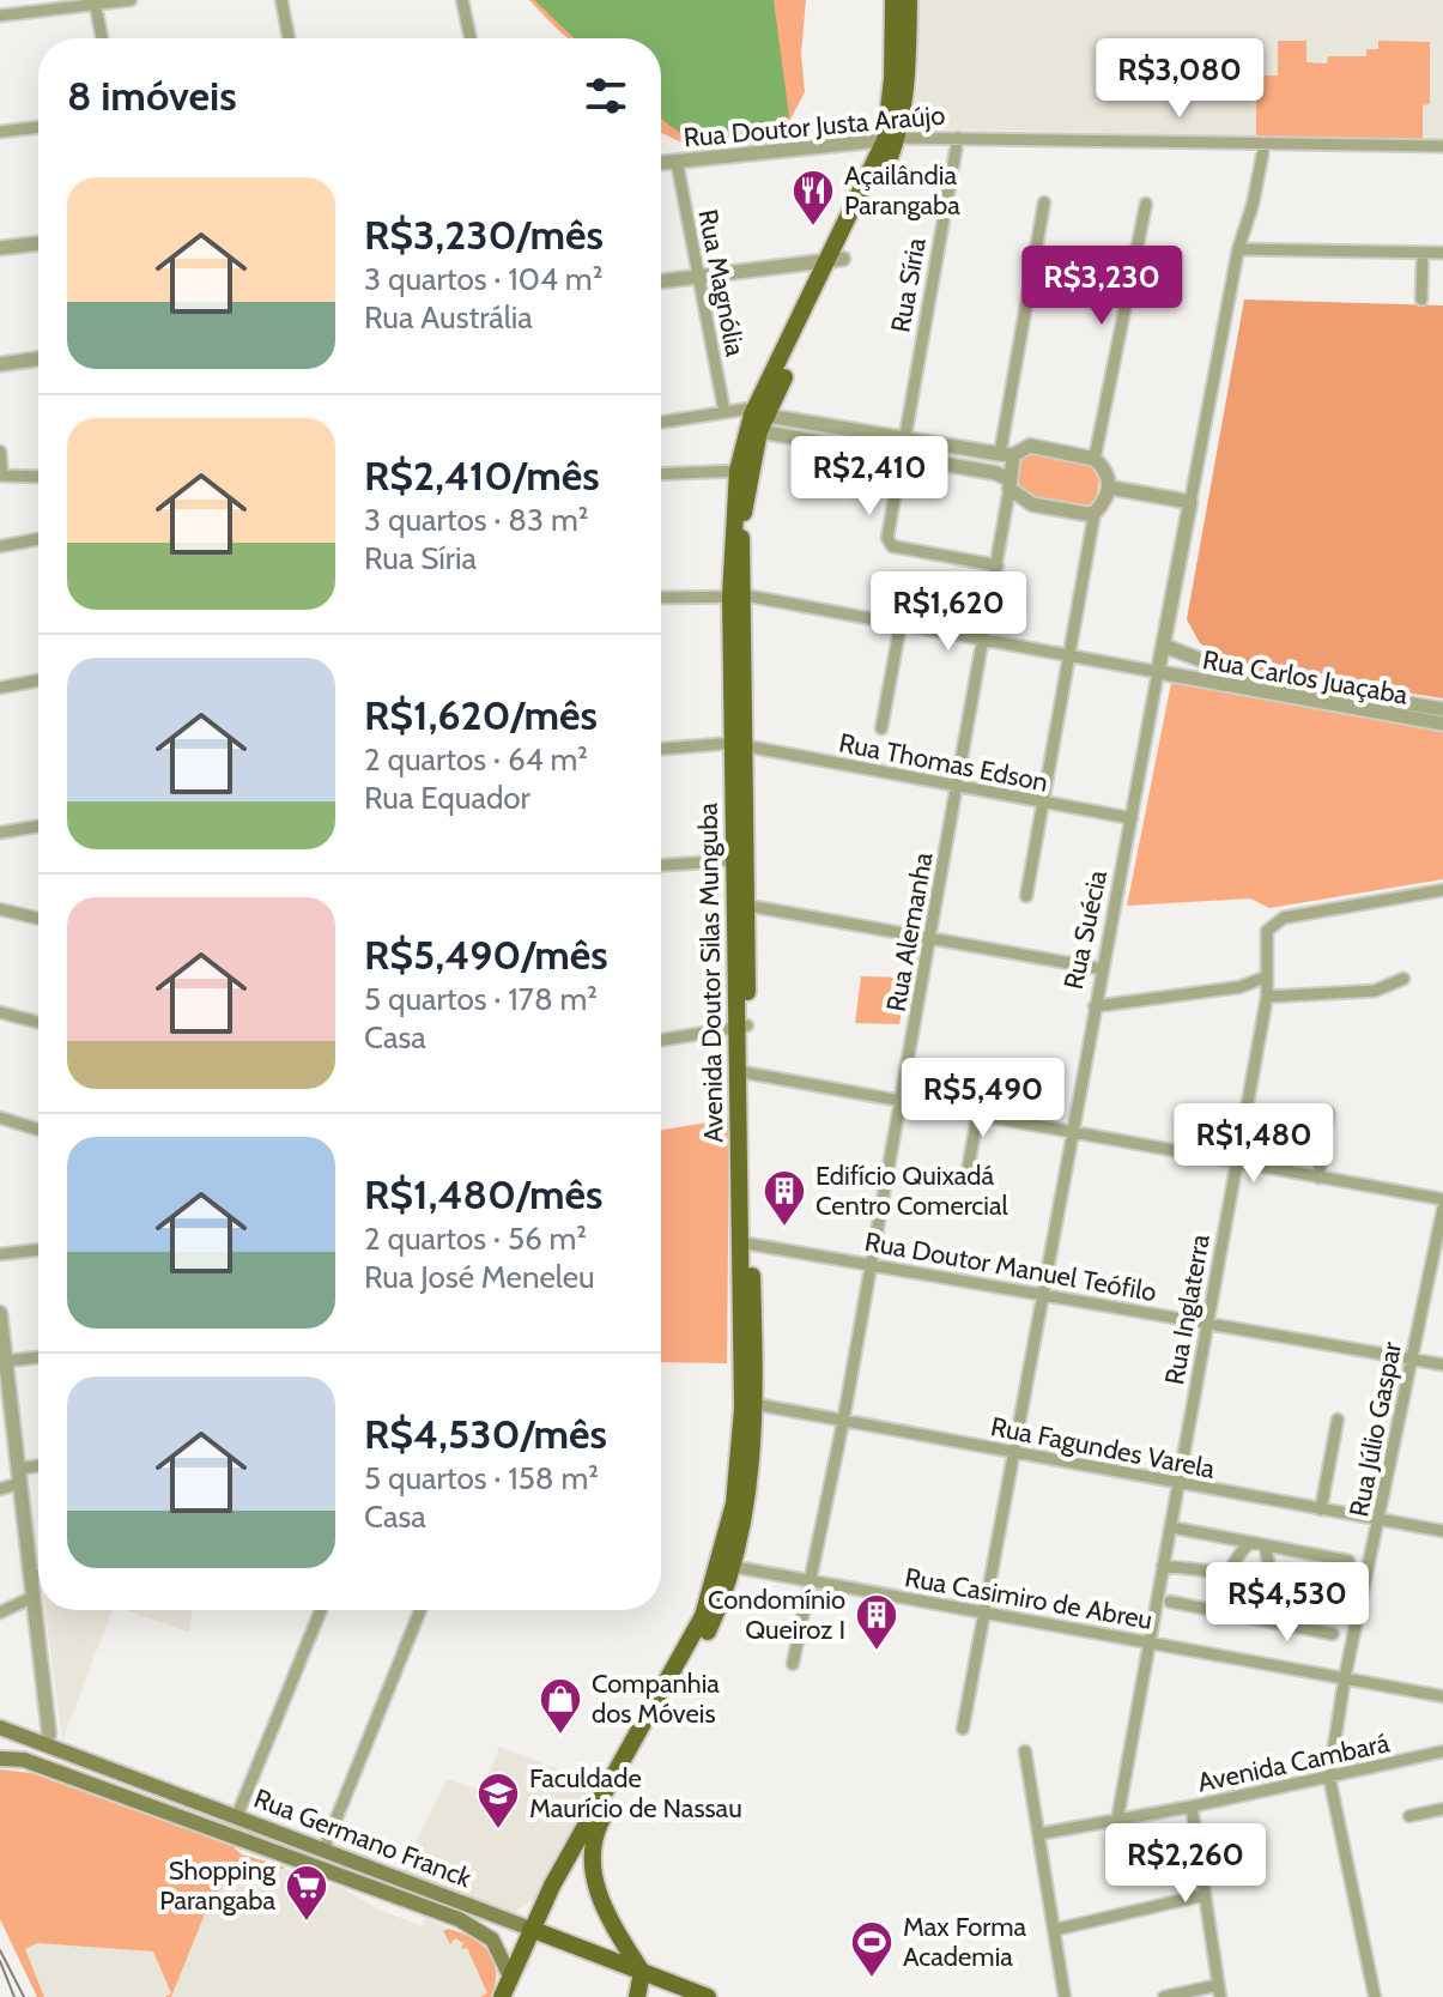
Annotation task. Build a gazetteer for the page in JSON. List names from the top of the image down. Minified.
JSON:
{"streets":{"main road":["Avenida Doutor Silas Munguba","Rua Germano Franck"],"street":["Rua Doutor Justa Araújo","Rua Magnólia","Rua Síria","Rua Carlos Juaçaba","Rua Thomas Edson","Rua Suécia","Rua Alemanha","Rua Doutor Manuel Teófilo","Rua Inglaterra","Rua Júlio Gaspar","Rua Fagundes Varela","Rua Casimiro de Abreu","Avenida Cambará"]},"crossings":[["Rua Doutor Justa Araújo","Rua Magnólia"],["Rua Doutor Justa Araújo","Rua Síria"],["Rua Doutor Justa Araújo","Rua Suécia"],["Rua Doutor Justa Araújo","Avenida Doutor Silas Munguba"],["Rua Síria","Rua Alemanha"],["Rua Carlos Juaçaba","Rua Suécia"],["Rua Thomas Edson","Rua Suécia"],["Rua Thomas Edson","Rua Alemanha"],["Rua Thomas Edson","Avenida Doutor Silas Munguba"],["Rua Suécia","Rua Doutor Manuel Teófilo"],["Rua Suécia","Rua Fagundes Varela"],["Rua Suécia","Rua Casimiro de Abreu"],["Rua Alemanha","Rua Doutor Manuel Teófilo"],["Rua Alemanha","Rua Fagundes Varela"],["Rua Alemanha","Rua Casimiro de Abreu"],["Avenida Doutor Silas Munguba","Rua Doutor Manuel Teófilo"],["Avenida Doutor Silas Munguba","Rua Fagundes Varela"],["Avenida Doutor Silas Munguba","Rua Casimiro de Abreu"],["Avenida Doutor Silas Munguba","Rua Germano Franck"],["Rua Doutor Manuel Teófilo","Rua Inglaterra"],["Rua Doutor Manuel Teófilo","Rua Júlio Gaspar"],["Rua Inglaterra","Rua Fagundes Varela"],["Rua Inglaterra","Rua Casimiro de Abreu"],["Rua Inglaterra","Avenida Cambará"],["Rua Júlio Gaspar","Rua Fagundes Varela"],["Rua Júlio Gaspar","Rua Casimiro de Abreu"],["Rua Júlio Gaspar","Avenida Cambará"]],"places":{"restaurant":["Açailândia Parangaba"],"building":["Edifício Quixadá Centro Comercial","Condomínio Queiroz I"],"shop":["Companhia dos Móveis"],"school or university":["Faculdade Maurício de Nassau"],"supermarket":["Shopping Parangaba"],"sports":["Max Forma Academia"]},"page":{"price":["R$3,080","R$3,230","R$2,410","R$1,620","R$5,490","R$1,480","R$4,530","R$2,260"],"heading":"8 imóveis","list":[{"name":"R$3,230/mês","note":"3 quartos · 104 m² · Rua Austrália"},{"name":"R$2,410/mês","note":"3 quartos · 83 m² · Rua Síria"},{"name":"R$1,620/mês","note":"2 quartos · 64 m² · Rua Equador"},{"name":"R$5,490/mês","note":"5 quartos · 178 m² · Casa"},{"name":"R$1,480/mês","note":"2 quartos · 56 m² · Rua José Meneleu"},{"name":"R$4,530/mês","note":"5 quartos · 158 m² · Casa"}]}}
